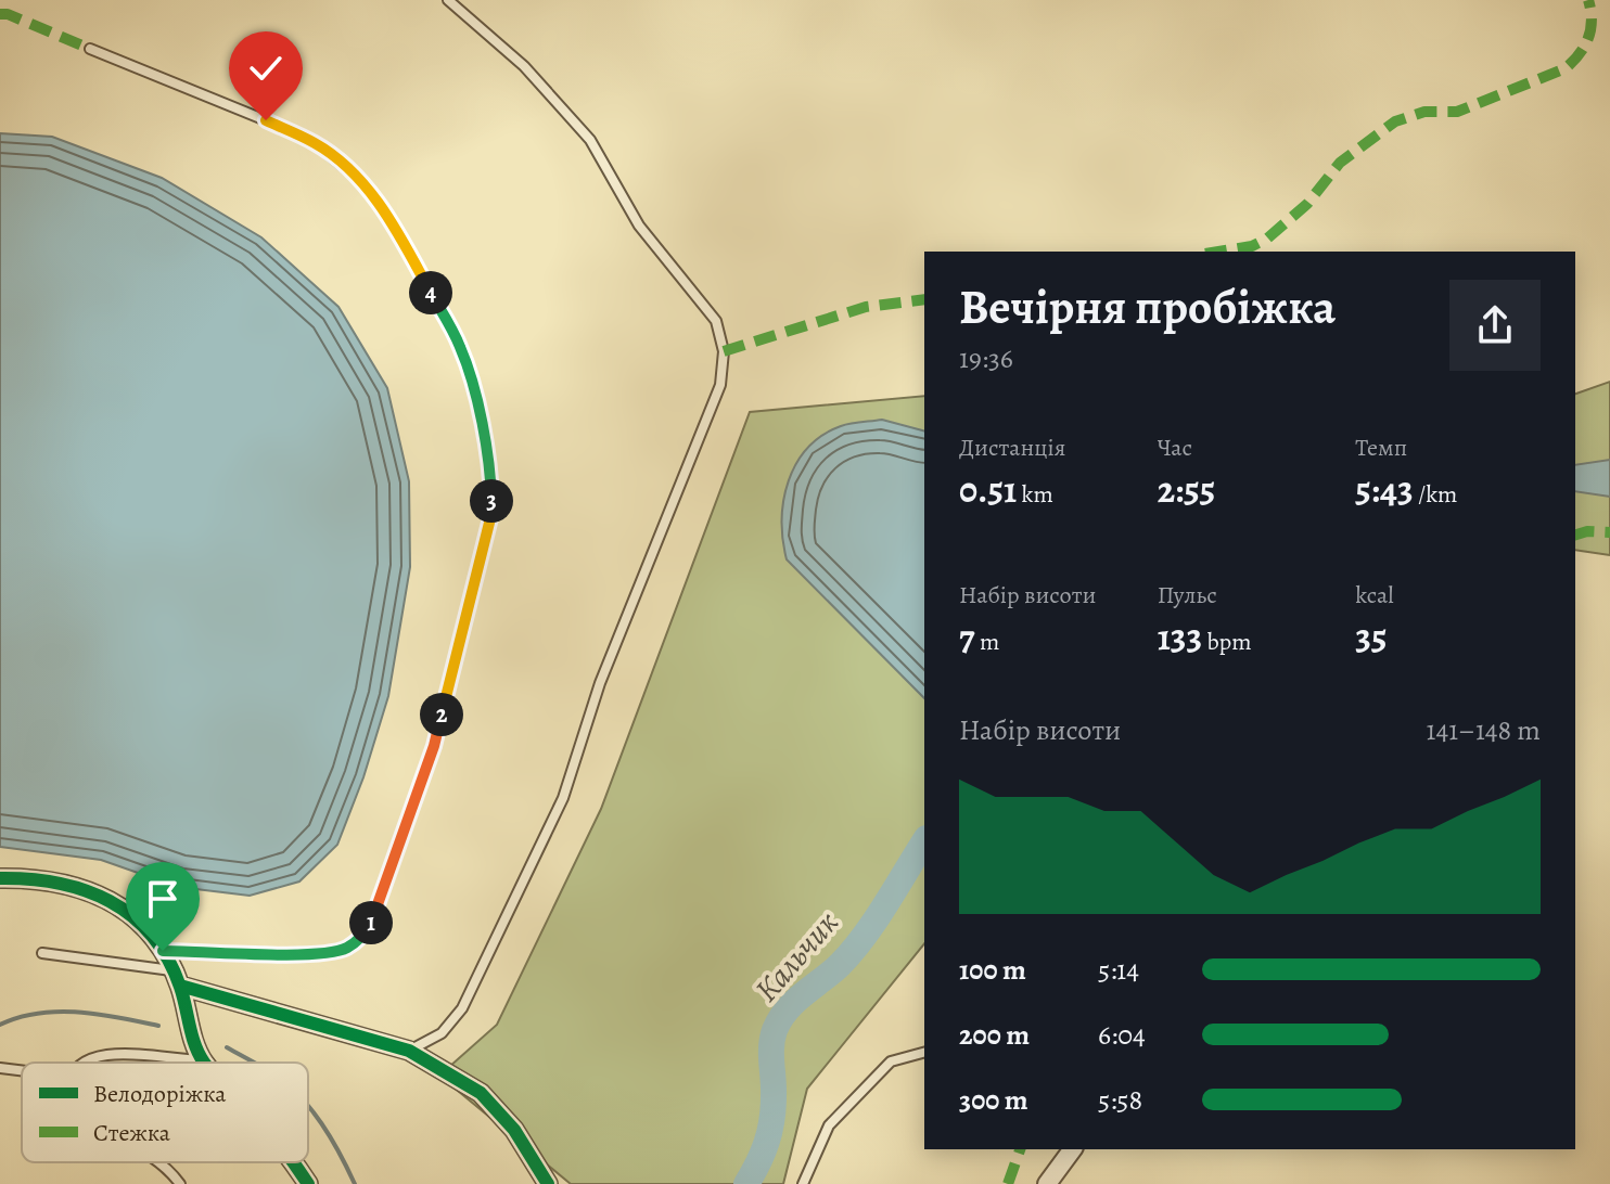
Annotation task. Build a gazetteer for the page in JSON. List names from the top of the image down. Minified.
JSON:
{"water":["Кальчик"],"legend":["Велодоріжка","Стежка"],"page":{"heading":["Вечірня пробіжка","19:36"],"pins":["4","3","2","1"],"stats":[["Дистанція","0.51 km"],["Час","2:55"],["Темп","5:43 /km"],["Набір висоти","7 m"],["Пульс","133 bpm"],["kcal","35"]],"chart":["Набір висоти","141–148 m"],"list":[{"name":"100 m","note":"5:14"},{"name":"200 m","note":"6:04"},{"name":"300 m","note":"5:58"}]}}
